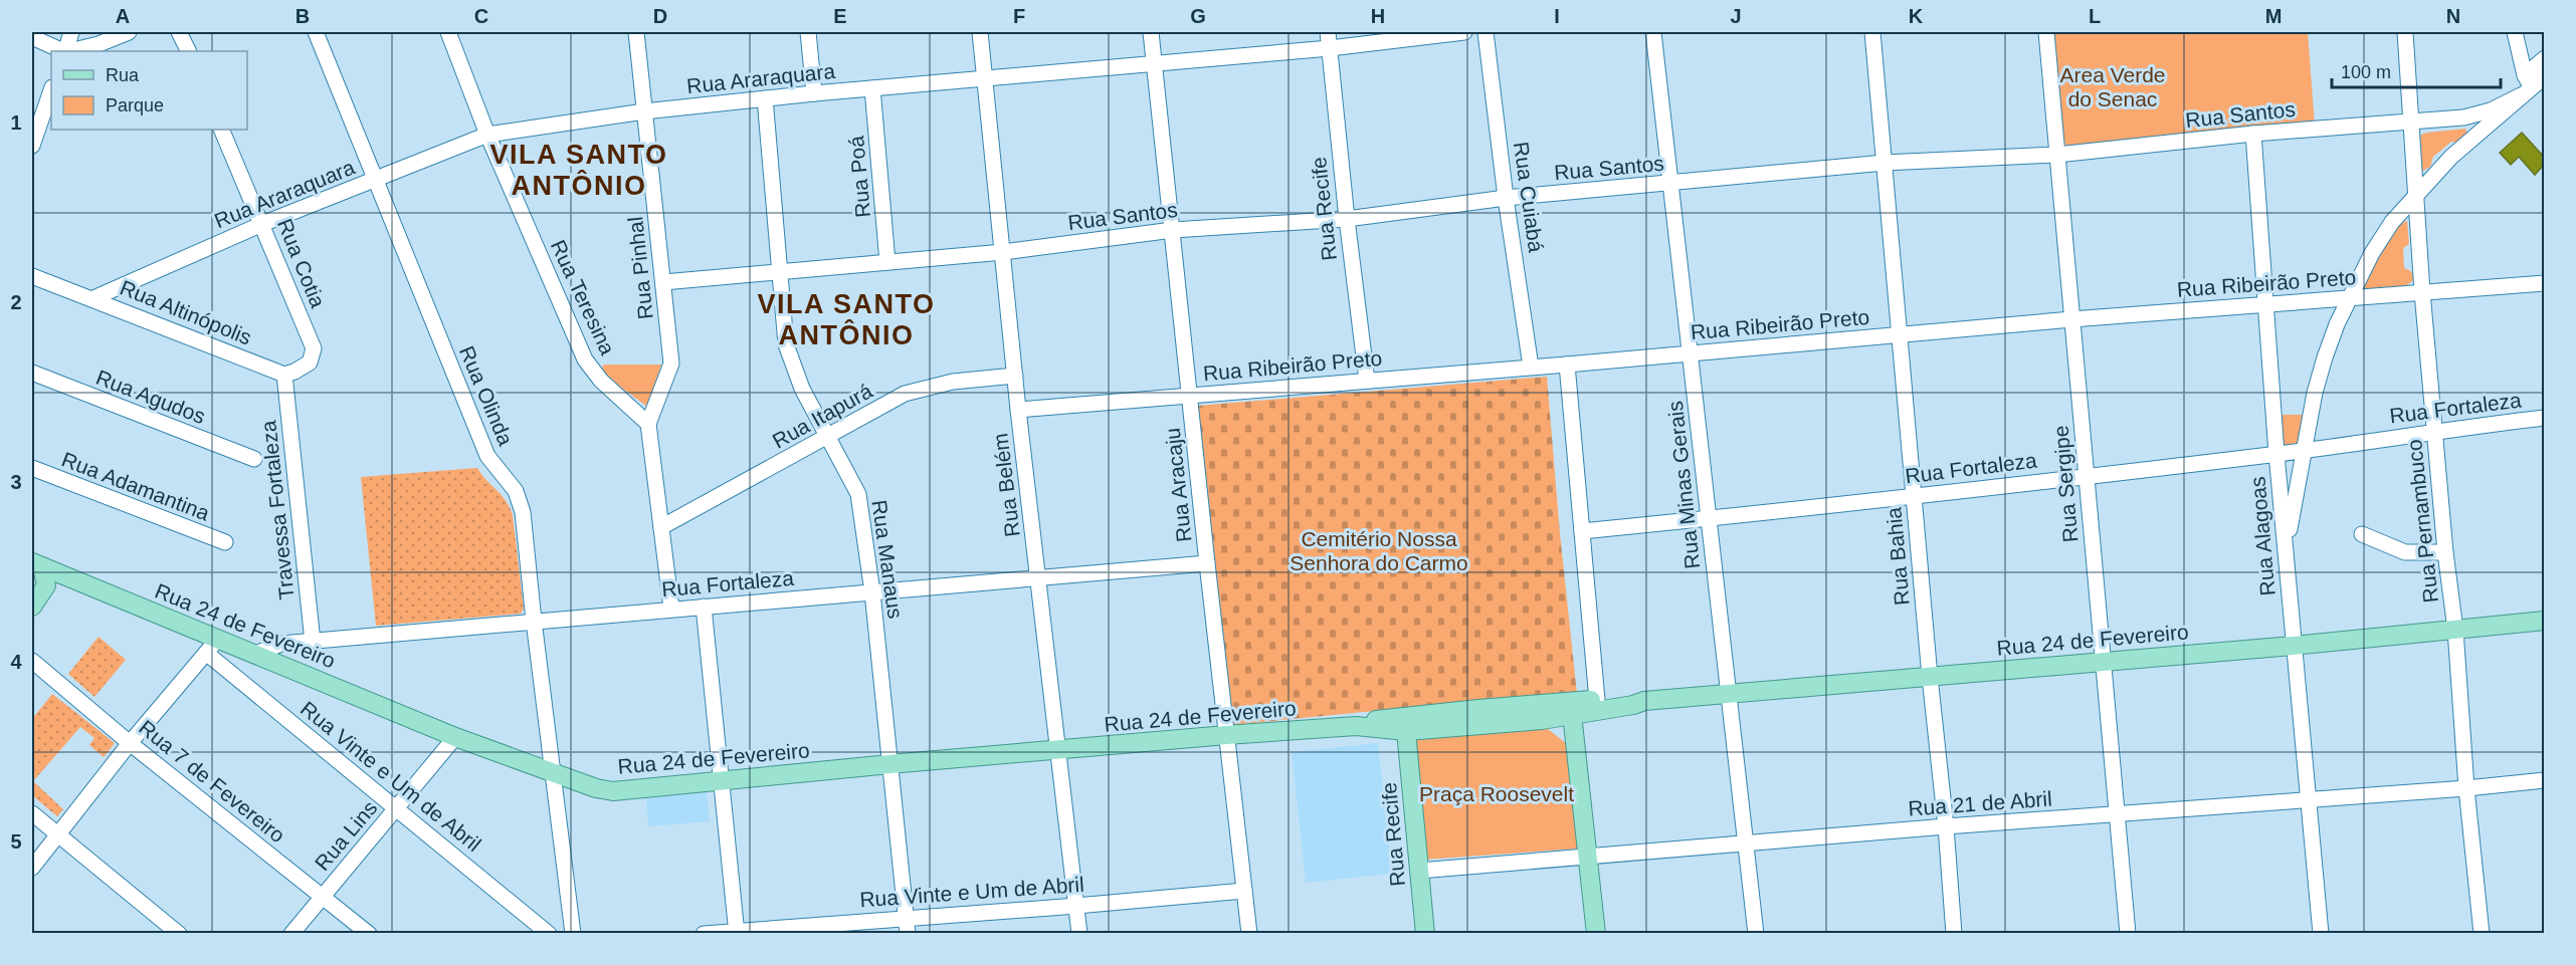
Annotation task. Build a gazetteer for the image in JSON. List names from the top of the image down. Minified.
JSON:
{"streets":{"main road":["Rua Recife","Rua 24 de Fevereiro"],"street":["Rua Araraquara","Rua Santos","Rua Poá","Rua Cuiabá","Rua Cotia","Rua Pinhal","Rua Ribeirão Preto","Rua Teresina","Rua Altinópolis","Rua Olinda","Rua Agudos","Rua Fortaleza","Rua Itapurá","Rua Sergipe","Rua Belém","Rua Aracaju","Rua Minas Gerais","Rua Adamantina","Travessa Fortaleza","Rua Pernambuco","Rua Alagoas","Rua Bahia","Rua Manaus","Rua Vinte e Um de Abril","Rua 7 de Fevereiro","Rua 21 de Abril","Rua Lins"]},"crossings":[["Rua Araraquara","Rua Poá"],["Rua Araraquara","Rua Recife"],["Rua Araraquara","Rua Cotia"],["Rua Araraquara","Rua Pinhal"],["Rua Araraquara","Rua Teresina"],["Rua Araraquara","Rua Altinópolis"],["Rua Araraquara","Rua Olinda"],["Rua Araraquara","Rua Belém"],["Rua Araraquara","Rua Aracaju"],["Rua Araraquara","Rua Manaus"],["Rua Santos","Rua Poá"],["Rua Santos","Rua Cuiabá"],["Rua Santos","Rua Recife"],["Rua Santos","Rua Pinhal"],["Rua Santos","Rua Sergipe"],["Rua Santos","Rua Belém"],["Rua Santos","Rua Aracaju"],["Rua Santos","Rua Minas Gerais"],["Rua Santos","Rua Pernambuco"],["Rua Santos","Rua Alagoas"],["Rua Santos","Rua Bahia"],["Rua Santos","Rua Manaus"],["Rua Cuiabá","Rua Ribeirão Preto"],["Rua Recife","Rua Ribeirão Preto"],["Rua Recife","Rua 24 de Fevereiro"],["Rua Recife","Rua 21 de Abril"],["Rua Cotia","Rua Altinópolis"],["Rua Cotia","Travessa Fortaleza"],["Rua Pinhal","Rua Teresina"],["Rua Ribeirão Preto","Rua Sergipe"],["Rua Ribeirão Preto","Rua Belém"],["Rua Ribeirão Preto","Rua Aracaju"],["Rua Ribeirão Preto","Rua Minas Gerais"],["Rua Ribeirão Preto","Rua Pernambuco"],["Rua Ribeirão Preto","Rua Alagoas"],["Rua Ribeirão Preto","Rua Bahia"],["Rua Altinópolis","Travessa Fortaleza"],["Rua Olinda","Rua Fortaleza"],["Rua Olinda","Rua 24 de Fevereiro"],["Rua Fortaleza","Rua Sergipe"],["Rua Fortaleza","Rua Belém"],["Rua Fortaleza","Rua Aracaju"],["Rua Fortaleza","Rua Minas Gerais"],["Rua Fortaleza","Travessa Fortaleza"],["Rua Fortaleza","Rua Pernambuco"],["Rua Fortaleza","Rua Alagoas"],["Rua Fortaleza","Rua Bahia"],["Rua Fortaleza","Rua Manaus"],["Rua Fortaleza","Rua 24 de Fevereiro"],["Rua Itapurá","Rua Belém"],["Rua Itapurá","Rua Manaus"],["Rua Sergipe","Rua 24 de Fevereiro"],["Rua Sergipe","Rua 21 de Abril"],["Rua Belém","Rua 24 de Fevereiro"],["Rua Belém","Rua Vinte e Um de Abril"],["Rua Aracaju","Rua 24 de Fevereiro"],["Rua Aracaju","Rua Vinte e Um de Abril"],["Rua Minas Gerais","Rua 24 de Fevereiro"],["Rua Minas Gerais","Rua 21 de Abril"],["Rua Pernambuco","Rua 24 de Fevereiro"],["Rua Pernambuco","Rua 21 de Abril"],["Rua Alagoas","Rua 24 de Fevereiro"],["Rua Alagoas","Rua 21 de Abril"],["Rua Bahia","Rua 24 de Fevereiro"],["Rua Bahia","Rua 21 de Abril"],["Rua Manaus","Rua 24 de Fevereiro"],["Rua Manaus","Rua Vinte e Um de Abril"],["Rua 24 de Fevereiro","Rua Vinte e Um de Abril"],["Rua 24 de Fevereiro","Rua Lins"],["Rua Vinte e Um de Abril","Rua Lins"],["Rua 7 de Fevereiro","Rua Lins"]],"districts":["VILA SANTO ANTÔNIO","VILA SANTO ANTÔNIO"],"parks":["Area Verde do Senac","Cemitério Nossa Senhora do Carmo","Praça Roosevelt"],"legend":["Rua","Parque"],"scale_bar":"100 m","grid":{"columns":["A","B","C","D","E","F","G","H","I","J","K","L","M","N"],"rows":["1","2","3","4","5"]}}
